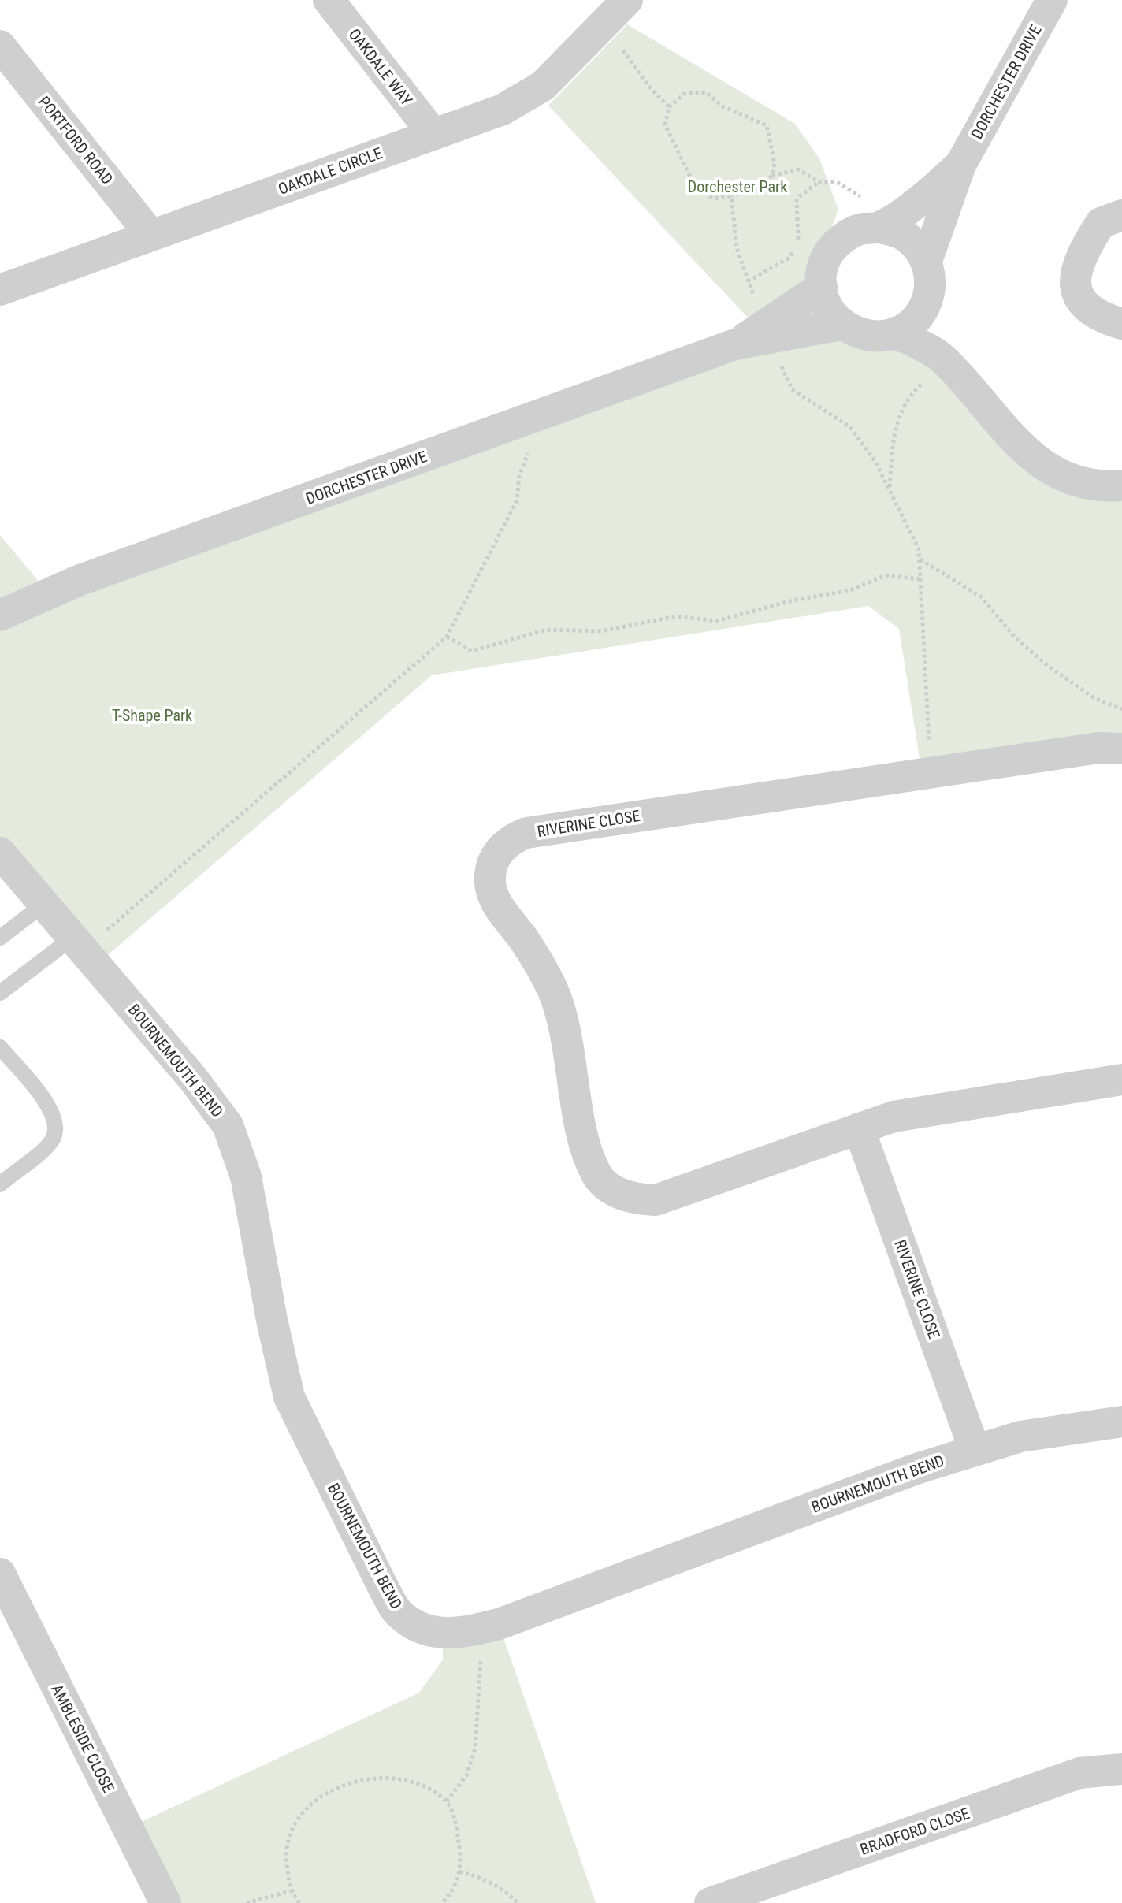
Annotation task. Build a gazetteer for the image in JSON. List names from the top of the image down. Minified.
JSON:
{"streets":{"street":["OAKDALE WAY","DORCHESTER DRIVE","PORTFORD ROAD","OAKDALE CIRCLE","RIVERINE CLOSE","BOURNEMOUTH BEND","AMBLESIDE CLOSE","BRADFORD CLOSE"]},"crossings":[["OAKDALE WAY","OAKDALE CIRCLE"],["PORTFORD ROAD","OAKDALE CIRCLE"],["RIVERINE CLOSE","BOURNEMOUTH BEND"]],"parks":["Dorchester Park","T-Shape Park"]}
